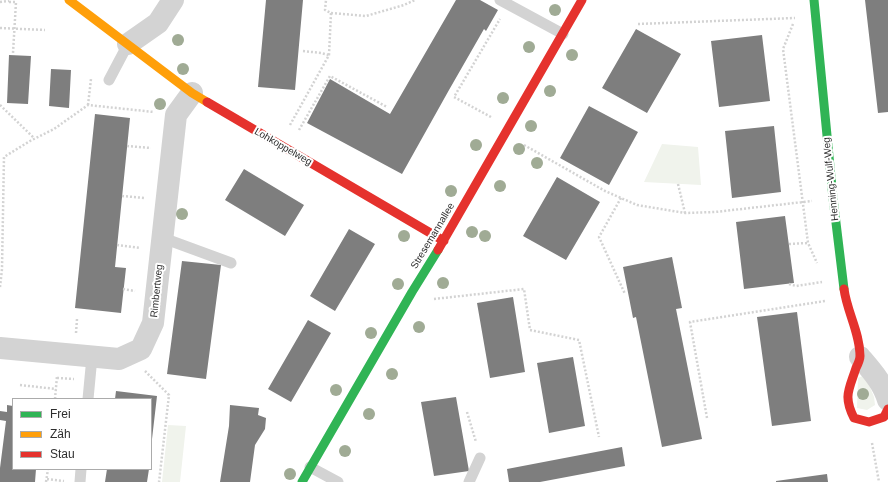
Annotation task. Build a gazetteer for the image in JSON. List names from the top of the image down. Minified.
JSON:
{"streets":{"street":["Lohkoppelweg","Henning-Wulf-Weg","Stresemannallee","Rimbertweg"]},"crossings":[["Lohkoppelweg","Stresemannallee"],["Lohkoppelweg","Rimbertweg"]],"legend":["Frei","Zäh","Stau"]}
